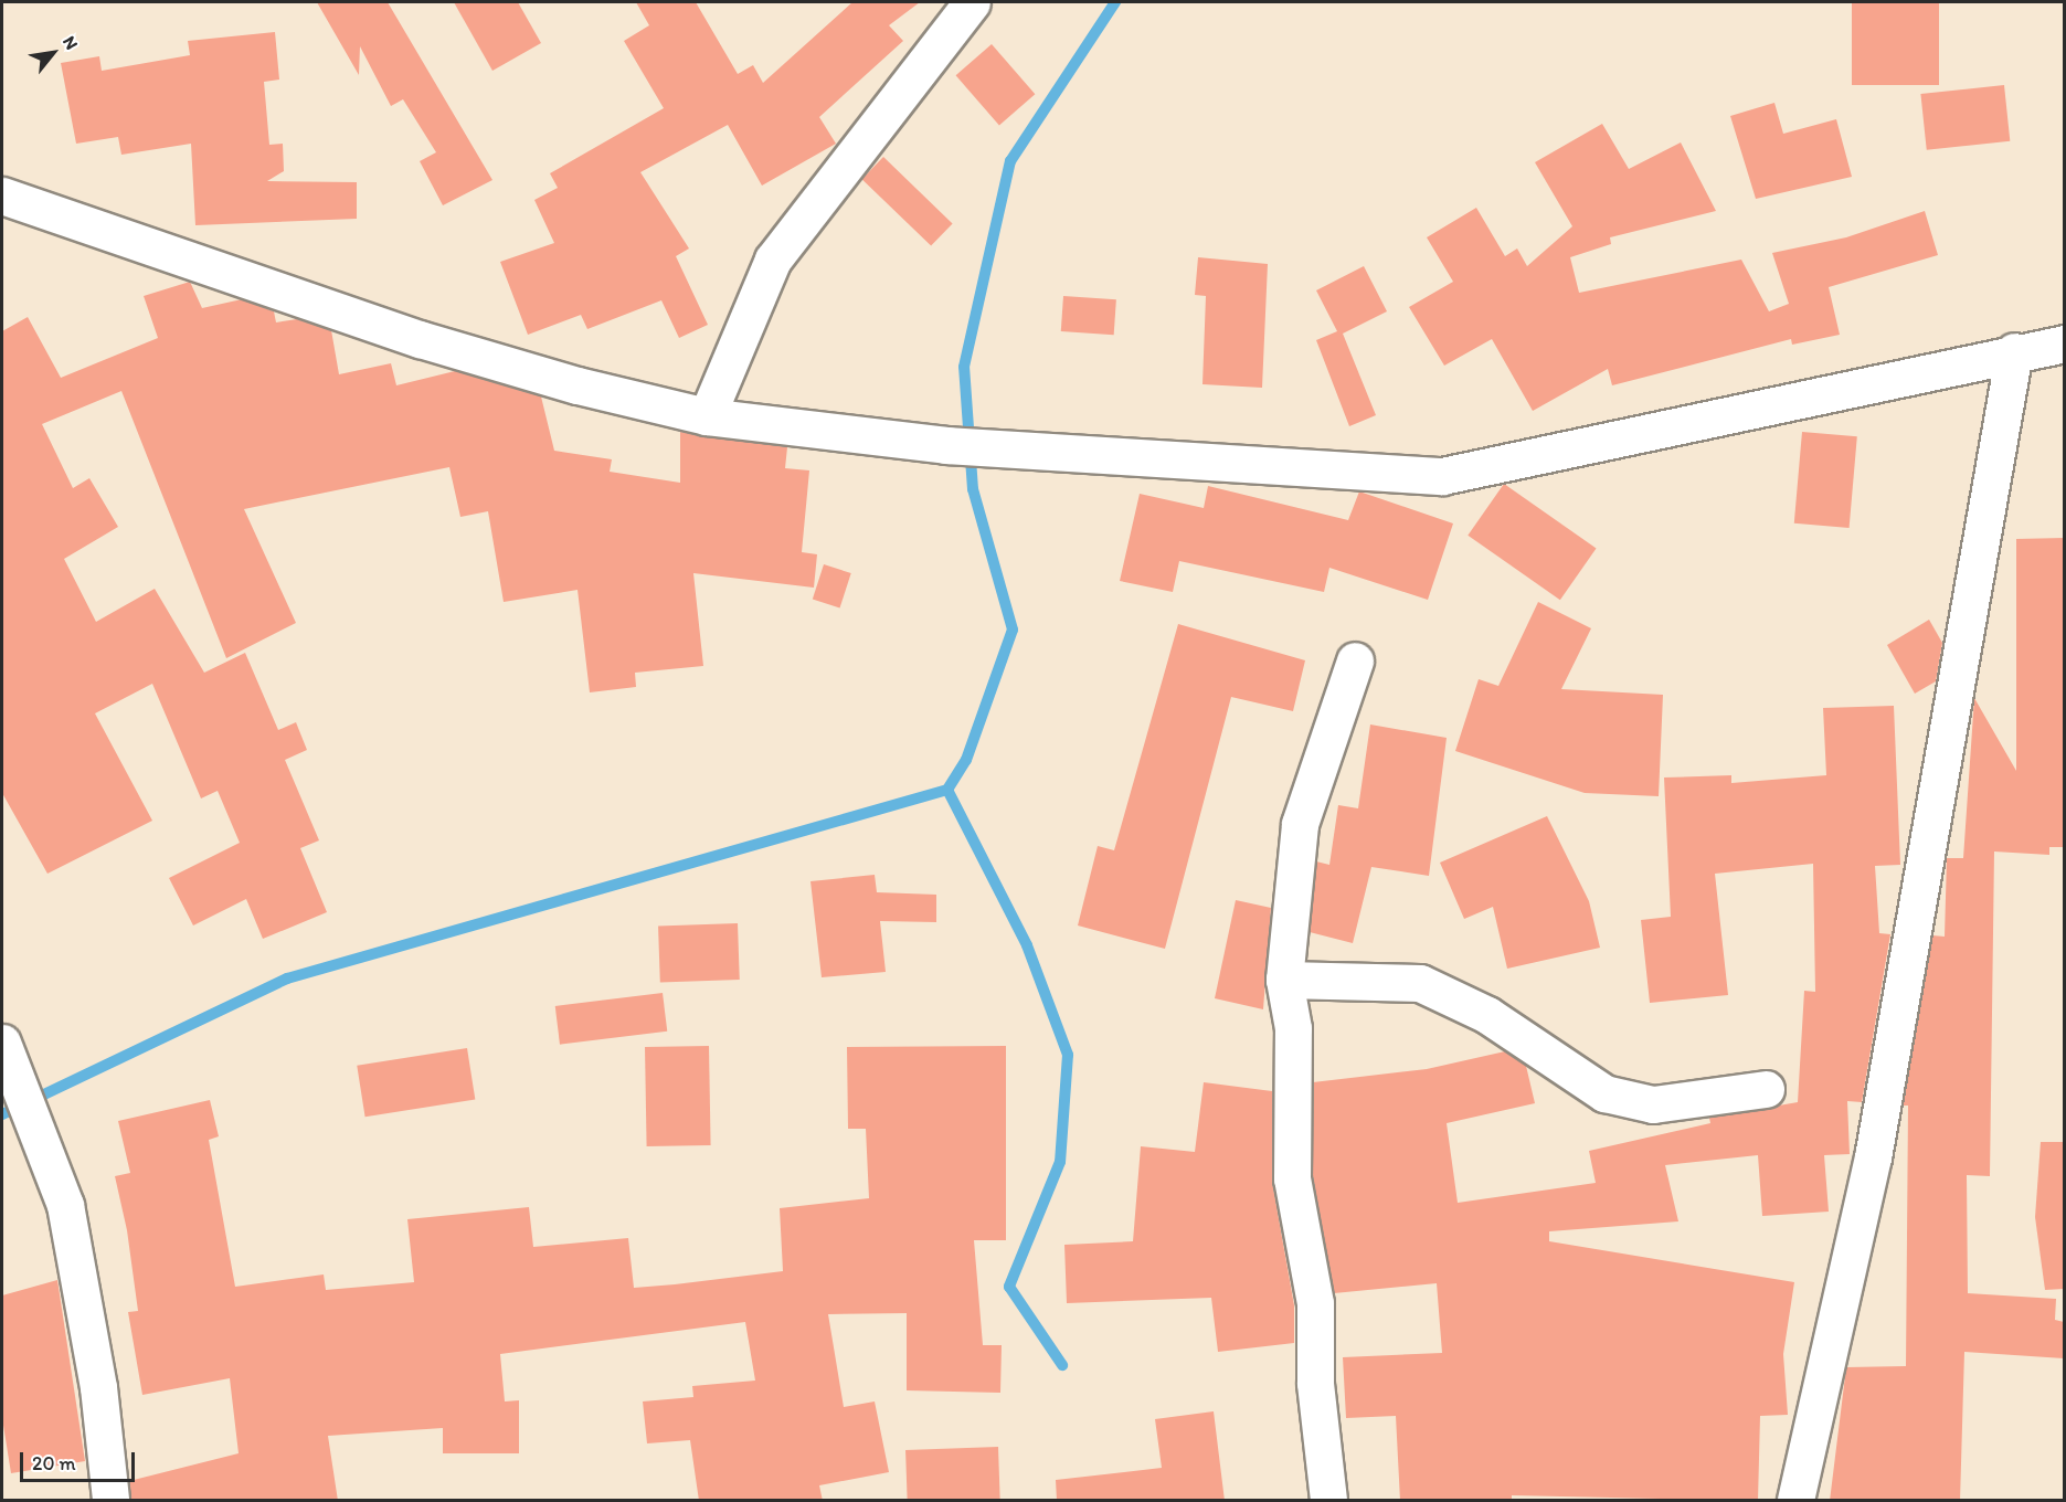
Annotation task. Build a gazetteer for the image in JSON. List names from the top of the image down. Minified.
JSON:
{"scale_bar":"20 m","north":"top right"}
